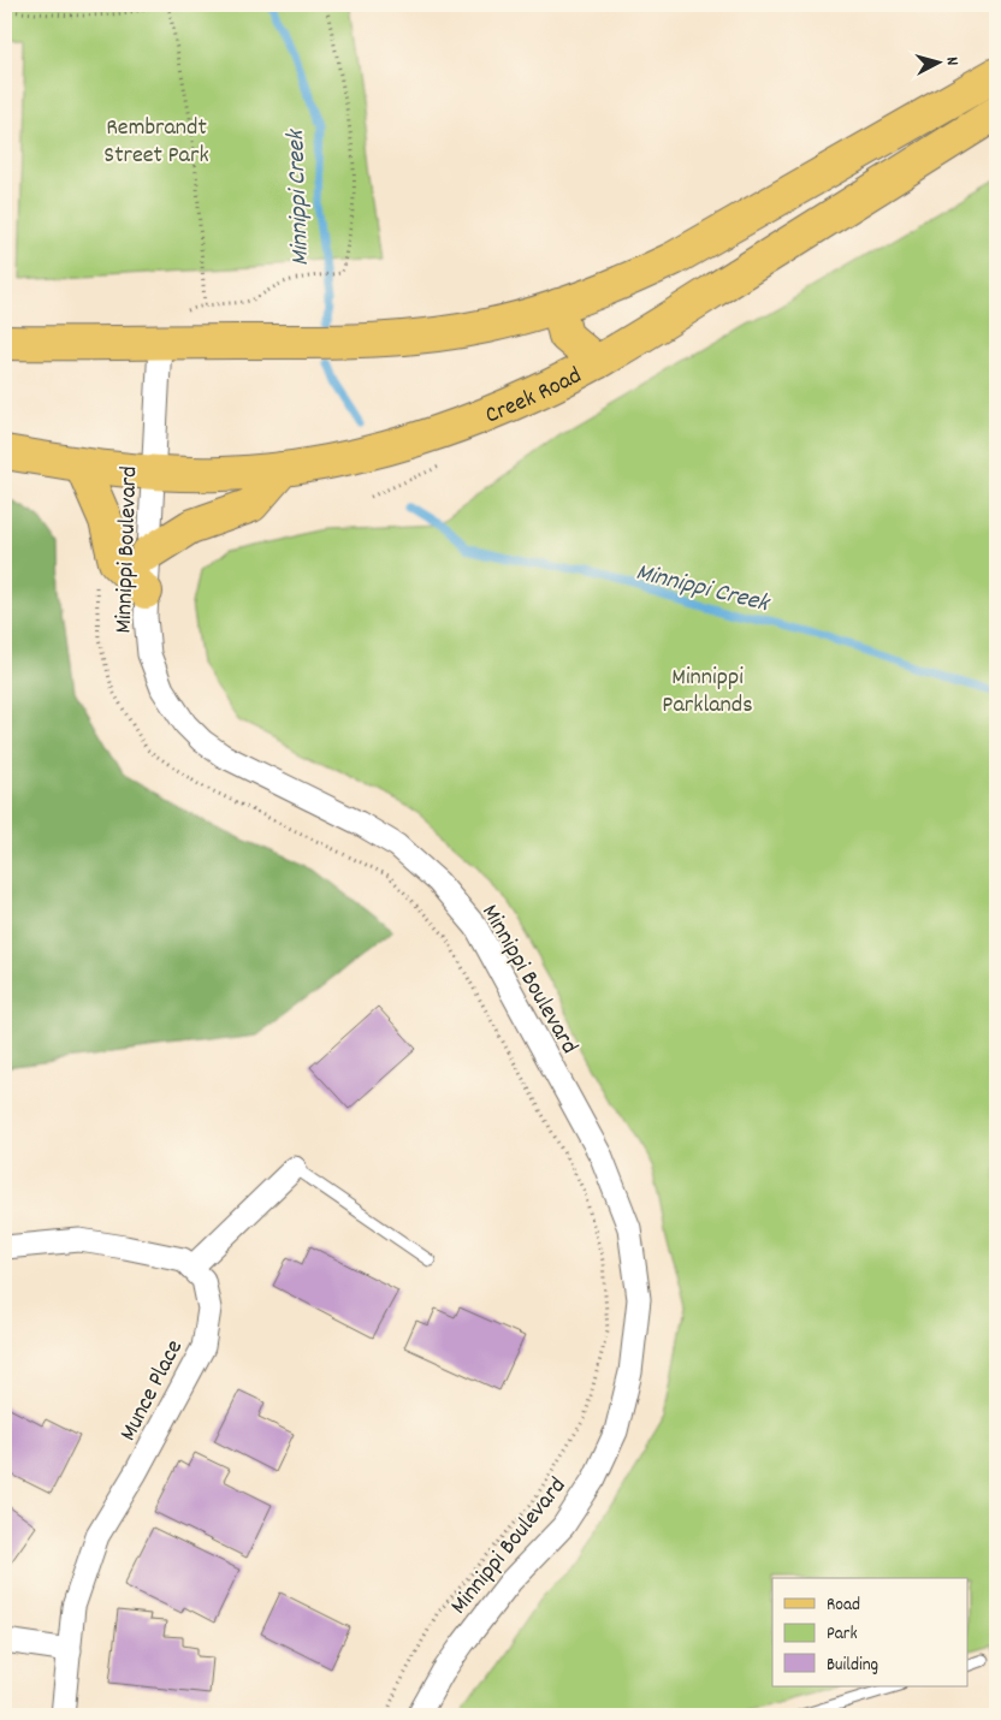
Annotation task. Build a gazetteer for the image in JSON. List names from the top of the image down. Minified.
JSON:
{"streets":{"main road":["Creek Road"],"street":["Minnippi Boulevard","Munce Place"]},"crossings":[["Creek Road","Minnippi Boulevard"]],"water":["Minnippi Creek"],"parks":["Rembrandt Street Park","Minnippi Parklands"],"legend":["Road","Park","Building"],"north":"right"}
